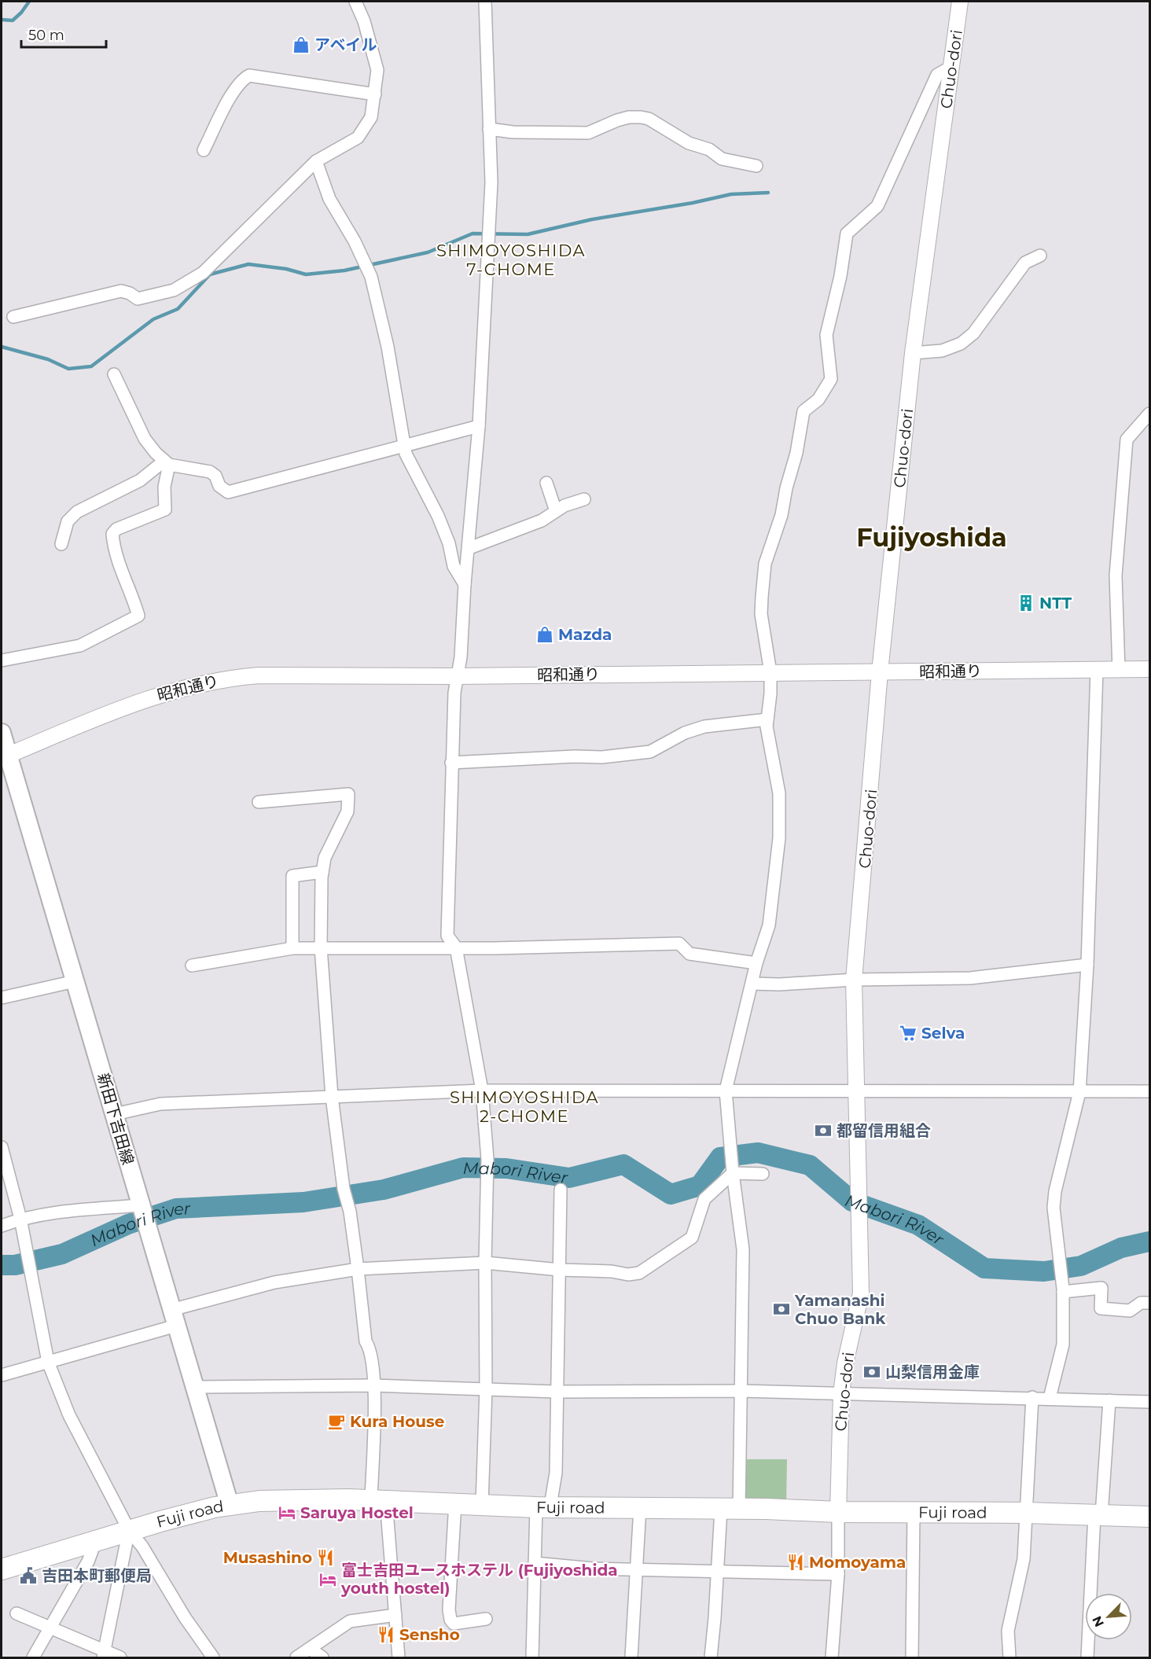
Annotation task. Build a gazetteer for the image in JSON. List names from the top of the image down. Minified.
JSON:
{"streets":{"highway":["Fuji road"],"main road":["新田下吉田線"],"street":["Chuo-dori","昭和通り"]},"crossings":[["Chuo-dori","昭和通り"],["Chuo-dori","Fuji road"],["昭和通り","新田下吉田線"],["新田下吉田線","Fuji road"]],"districts":["SHIMOYOSHIDA 7-CHOME","Fujiyoshida","SHIMOYOSHIDA 2-CHOME"],"water":["Mabori River"],"places":{"shop":["アベイル","Mazda"],"building":["NTT"],"supermarket":["Selva"],"bank":["都留信用組合","Yamanashi Chuo Bank","山梨信用金庫"],"cafe":["Kura House"],"hotel":["Saruya Hostel","富士吉田ユースホステル (Fujiyoshida youth hostel)"],"restaurant":["Musashino","Momoyama","Sensho"],"public building":["吉田本町郵便局"]},"scale_bar":"50 m","north":"bottom left"}
